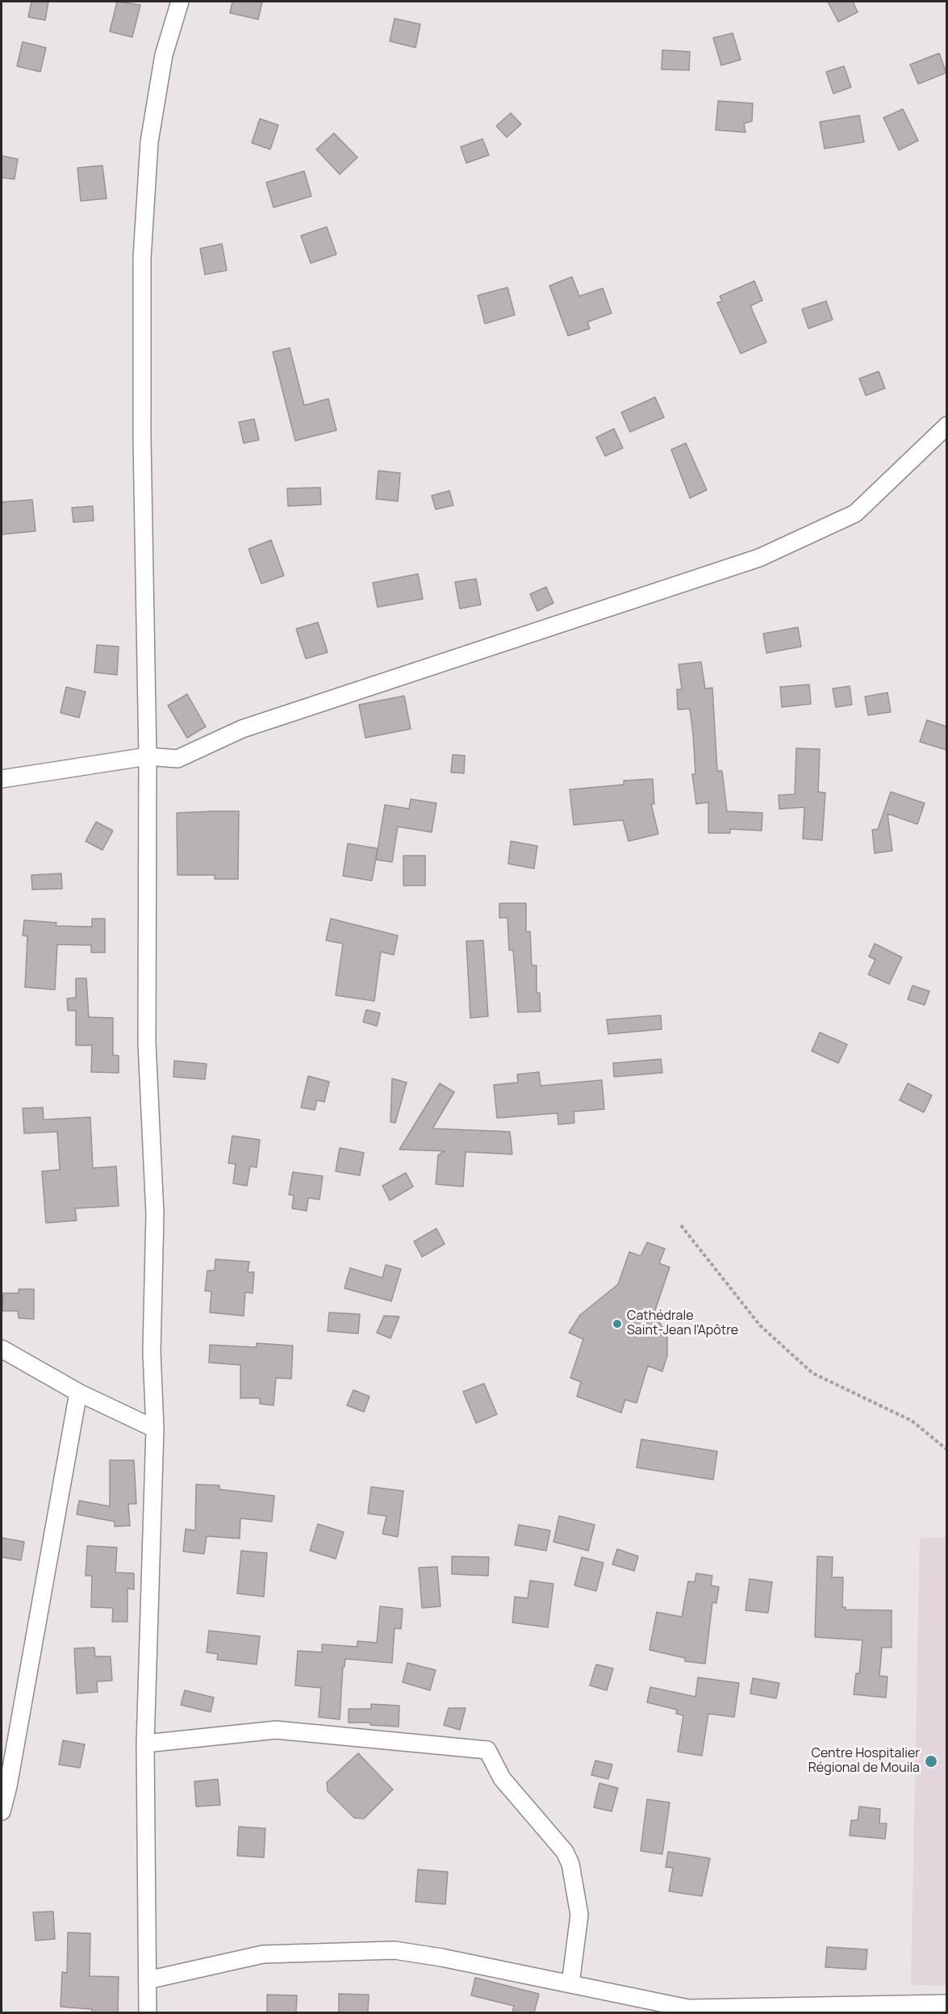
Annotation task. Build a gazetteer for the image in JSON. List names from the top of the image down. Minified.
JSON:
{"places":["Cathédrale Saint-Jean l’Apôtre","Centre Hospitalier Régional de Mouila"]}
